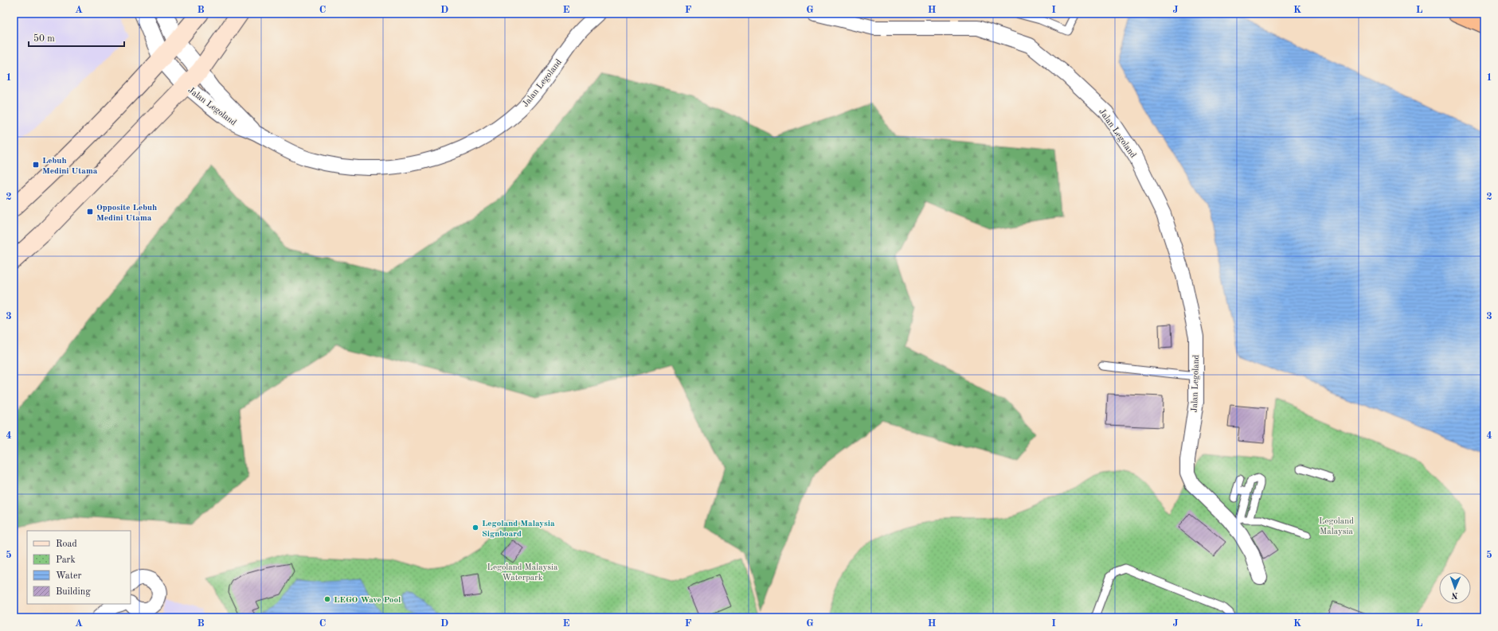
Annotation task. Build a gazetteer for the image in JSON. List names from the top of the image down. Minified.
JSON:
{"streets":{"street":["Jalan Legoland"]},"parks":["Legoland Malaysia","Legoland Malaysia Waterpark"],"places":{"transit":["Lebuh Medini Utama","Opposite Lebuh Medini Utama"],"other":["Legoland Malaysia Signboard","LEGO Wave Pool"]},"legend":["Road","Park","Water","Building"],"scale_bar":"50 m","north":"bottom","grid":{"columns":["A","B","C","D","E","F","G","H","I","J","K","L"],"rows":["1","2","3","4","5"]}}
